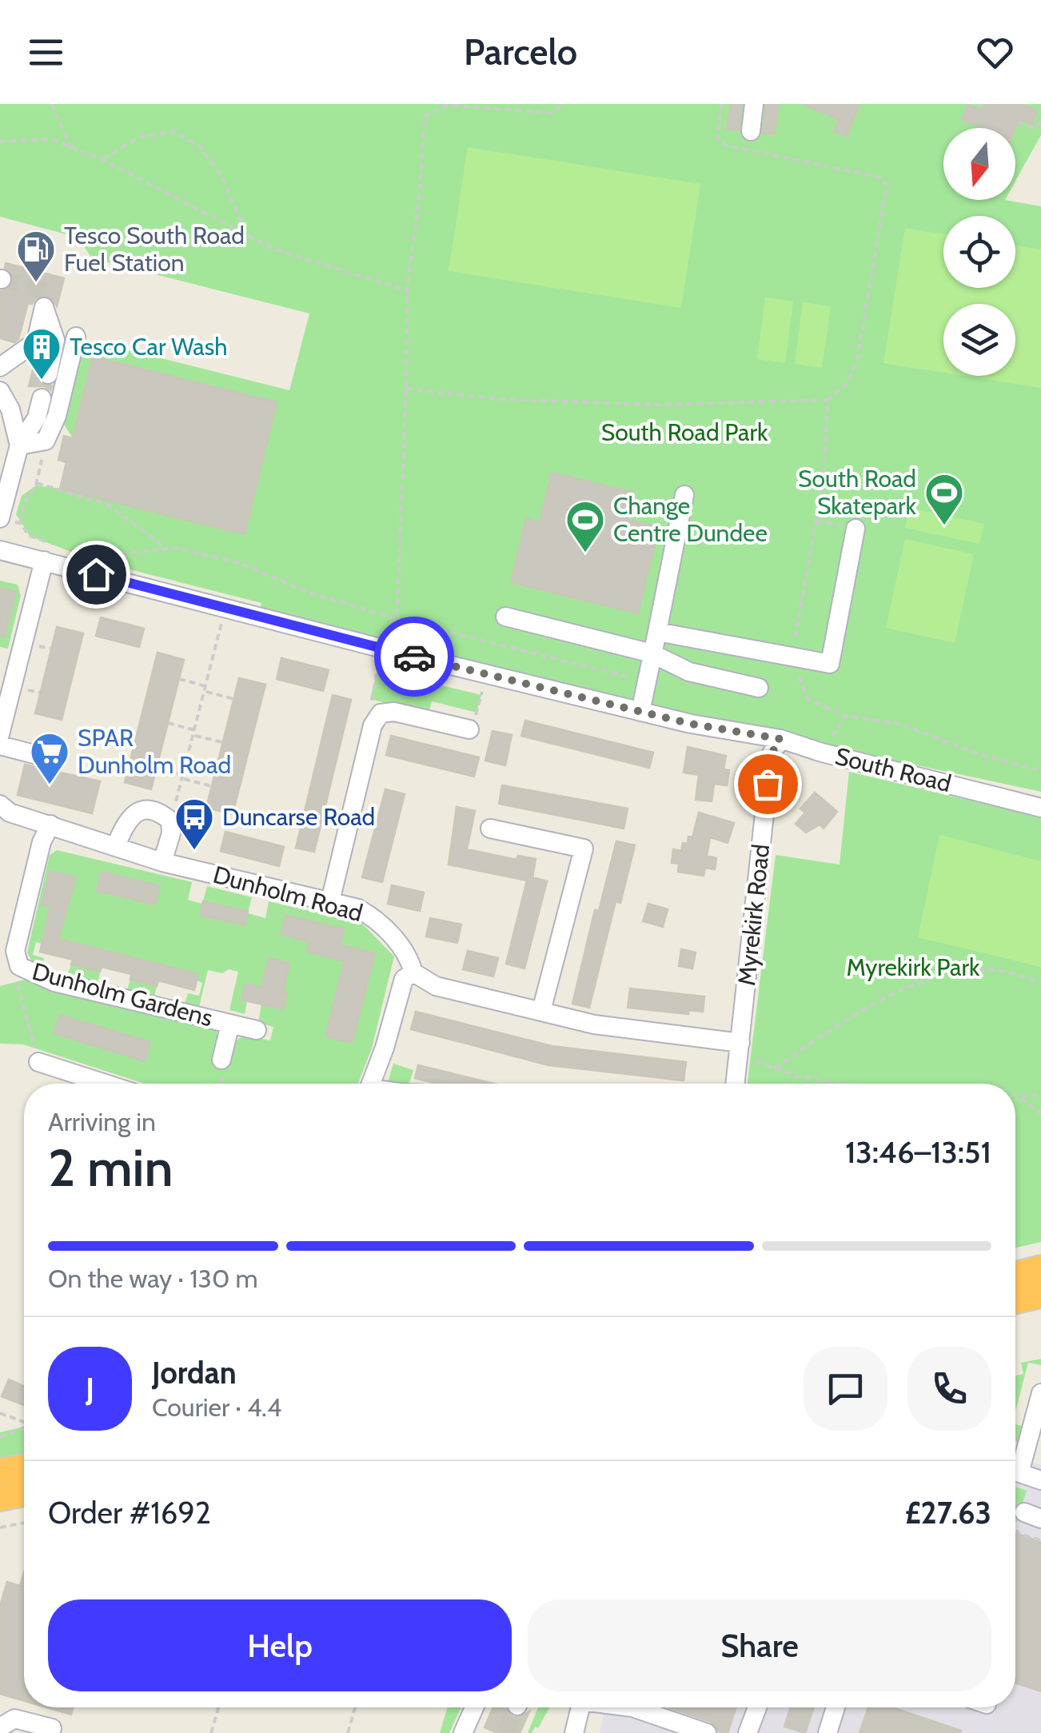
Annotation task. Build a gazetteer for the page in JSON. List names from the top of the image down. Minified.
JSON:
{"streets":{"street":["South Road","Dunholm Road","Myrekirk Road","Dunholm Gardens"]},"crossings":[["South Road","Myrekirk Road"],["Dunholm Road","Dunholm Gardens"]],"parks":["South Road Park","Myrekirk Park"],"places":{"fuel station":["Tesco South Road Fuel Station"],"building":["Tesco Car Wash"],"sports":["South Road Skatepark","Change Centre Dundee"],"supermarket":["SPAR Dunholm Road"],"bus stop":["Duncarse Road"]},"north":"bottom","page":{"header":"Parcelo","heading":["2 min","Arriving in","13:46–13:51"],"panel":["Jordan","Courier · 4.4","Order #1692","£27.63"],"bar":"On the way · 130 m","round":"J","buttons":["Help","Share"]}}
